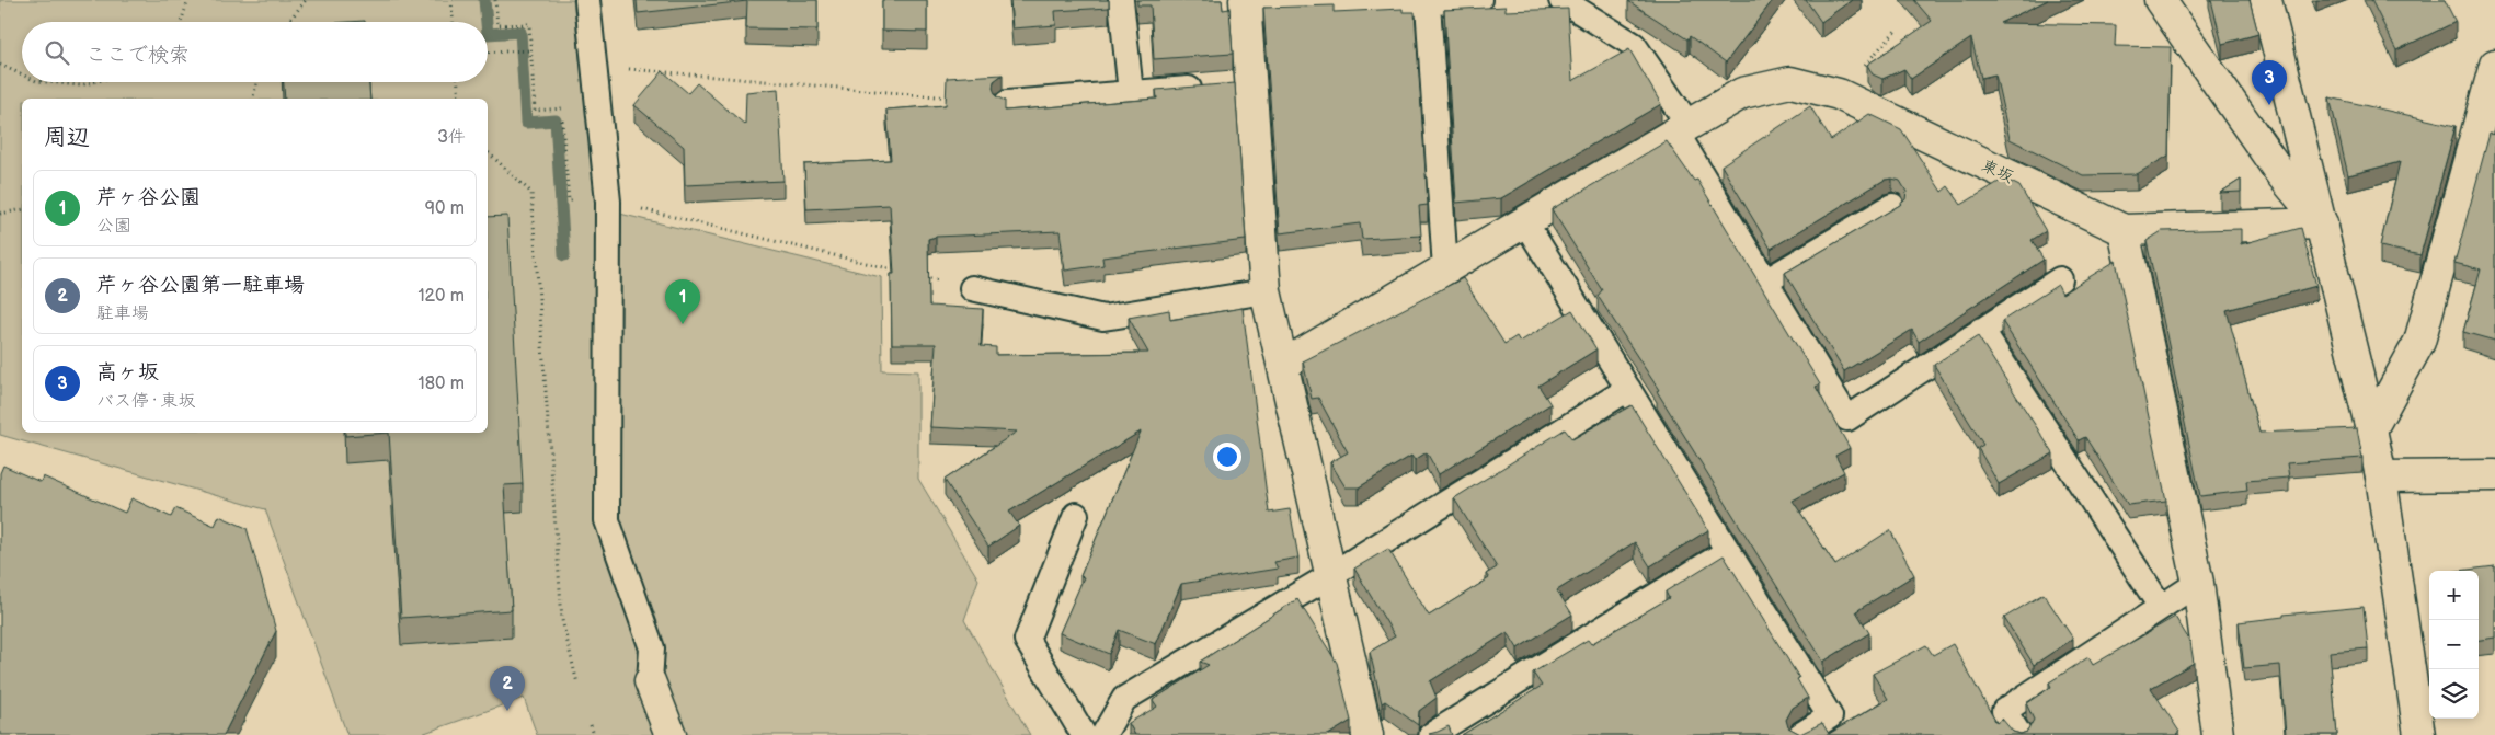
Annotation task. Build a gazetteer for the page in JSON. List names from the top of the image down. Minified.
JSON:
{"streets":{"street":["東坂"]},"page":{"search":"ここで検索","pins":["3","1","2"],"heading":["周辺","3件"],"list":[{"mark":"1","name":"芹ヶ谷公園","note":"公園","value":"90 m"},{"mark":"2","name":"芹ヶ谷公園第一駐車場","note":"駐車場","value":"120 m"},{"mark":"3","name":"高ヶ坂","note":"バス停 · 東坂","value":"180 m"}],"map_buttons":["+","−"]}}
